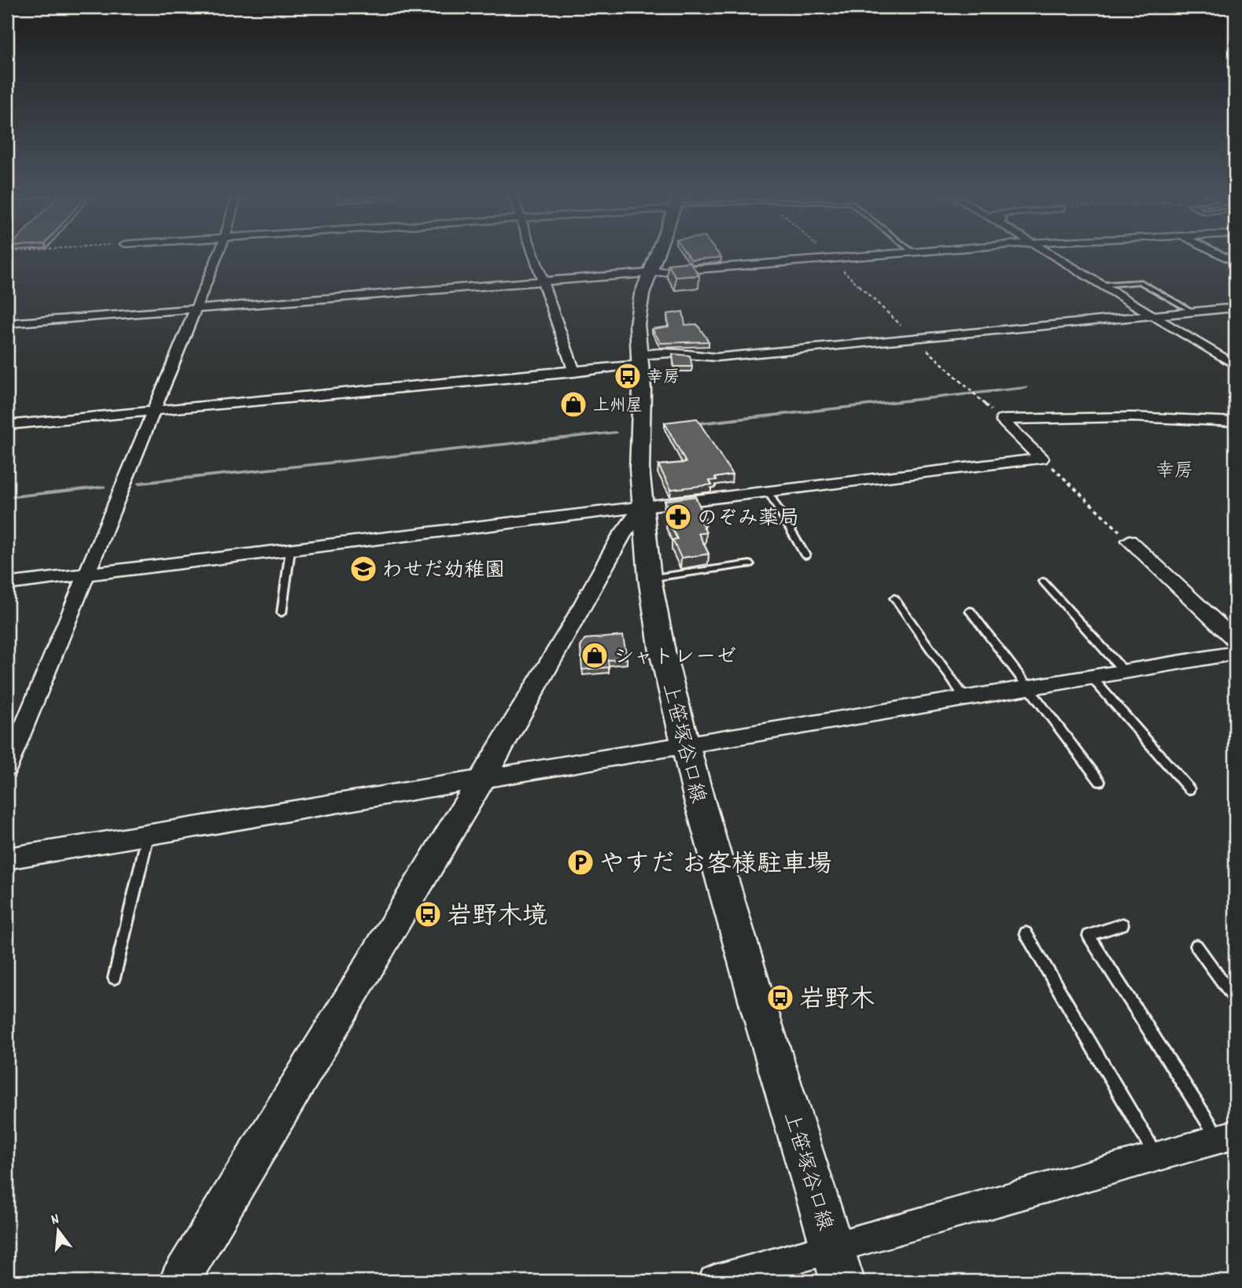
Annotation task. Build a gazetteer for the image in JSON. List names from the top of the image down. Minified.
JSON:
{"streets":{"main road":["上笹塚谷口線"]},"districts":["幸房"],"places":{"bus stop":["幸房","岩野木境","岩野木"],"shop":["上州屋","シャトレーゼ"],"pharmacy":["のぞみ薬局"],"school or university":["わせだ幼稚園"],"parking":["やすだ お客様駐車場"]},"north":"top"}
